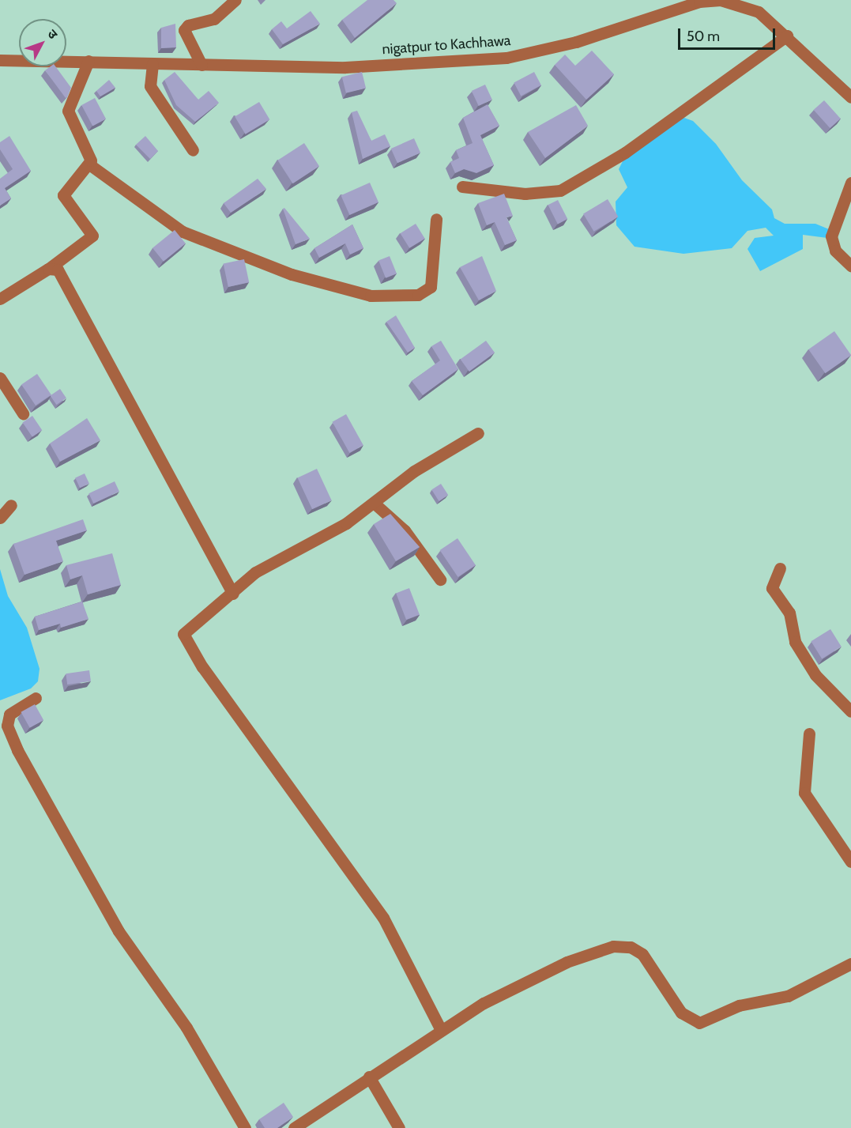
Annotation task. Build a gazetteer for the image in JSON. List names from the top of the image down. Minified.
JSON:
{"streets":{"street":["nigatpur to Kachhawa"]},"scale_bar":"50 m","north":"top right"}
